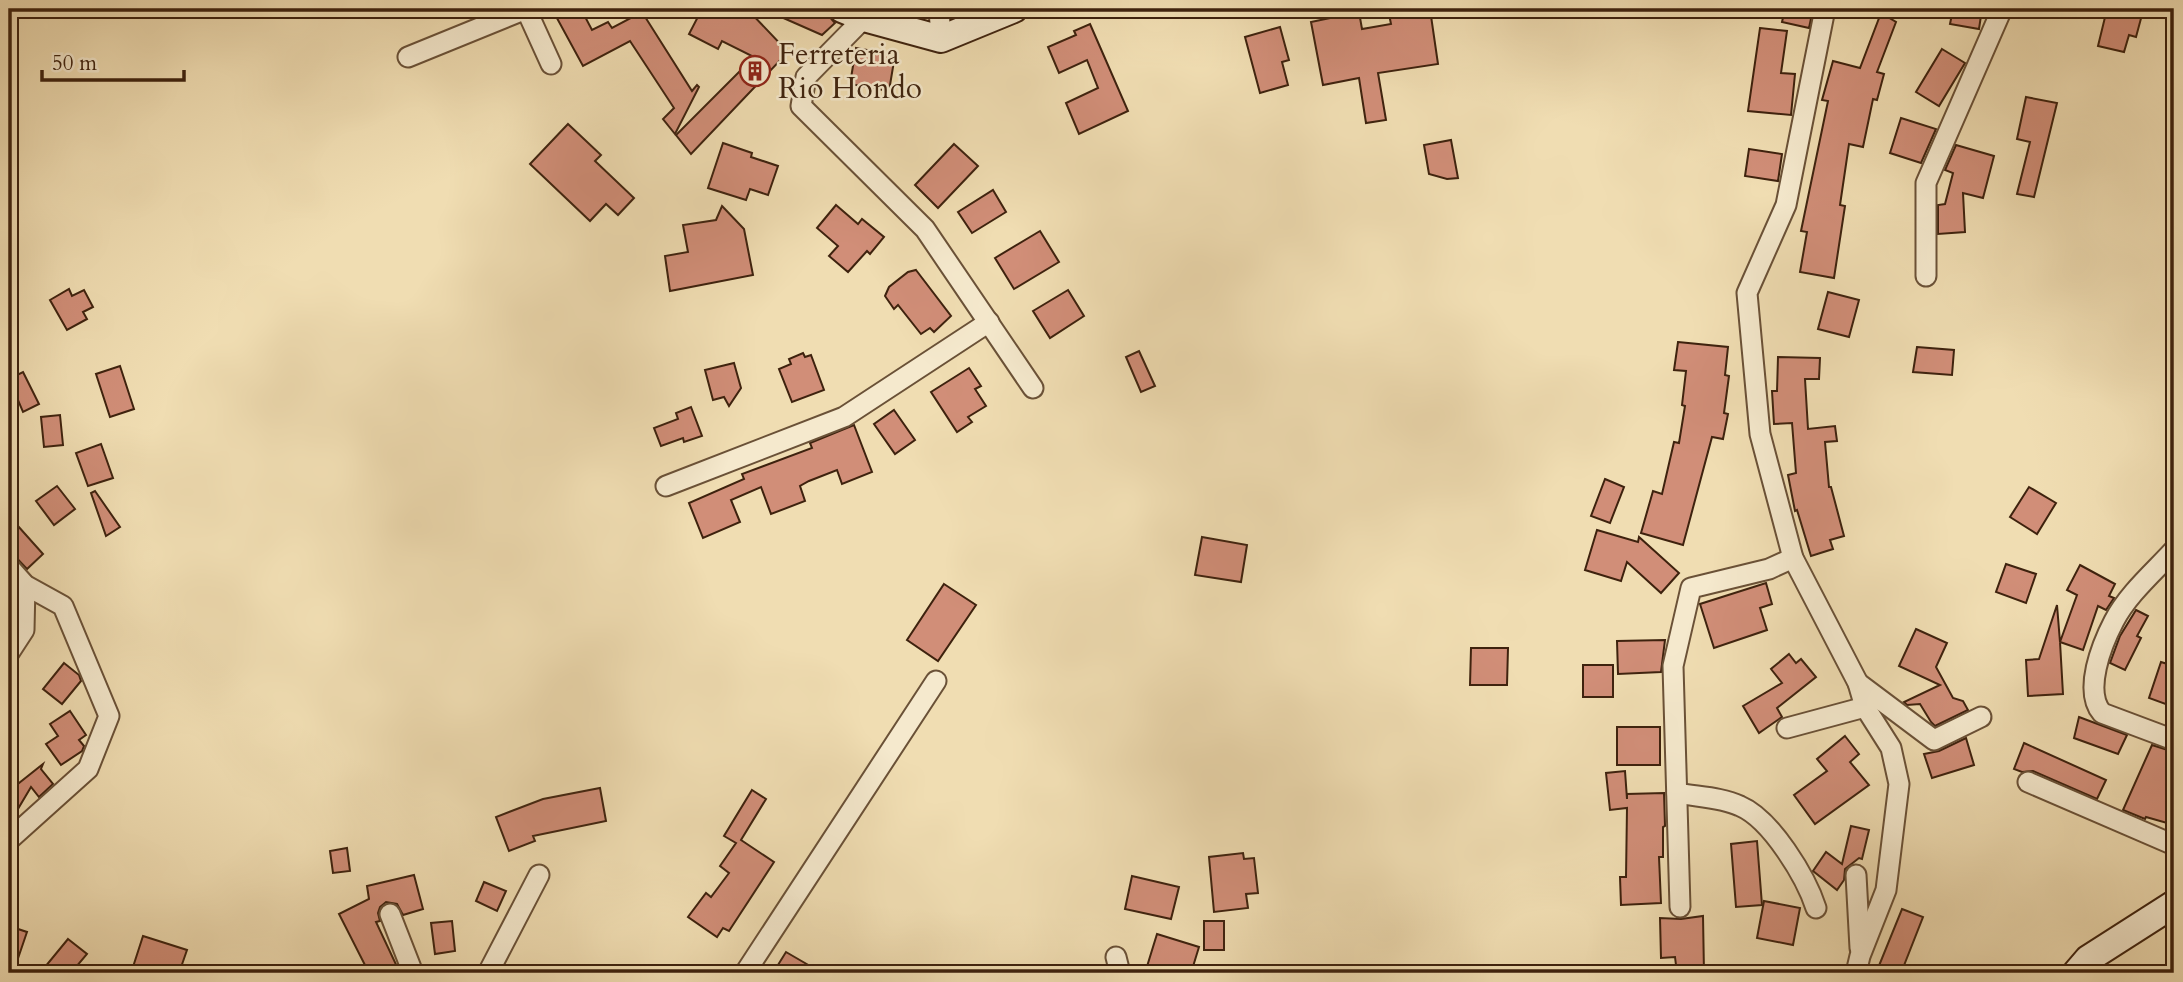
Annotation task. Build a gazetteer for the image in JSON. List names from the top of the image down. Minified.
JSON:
{"places":{"building":["Ferreteria Rio Hondo"]},"scale_bar":"50 m"}
